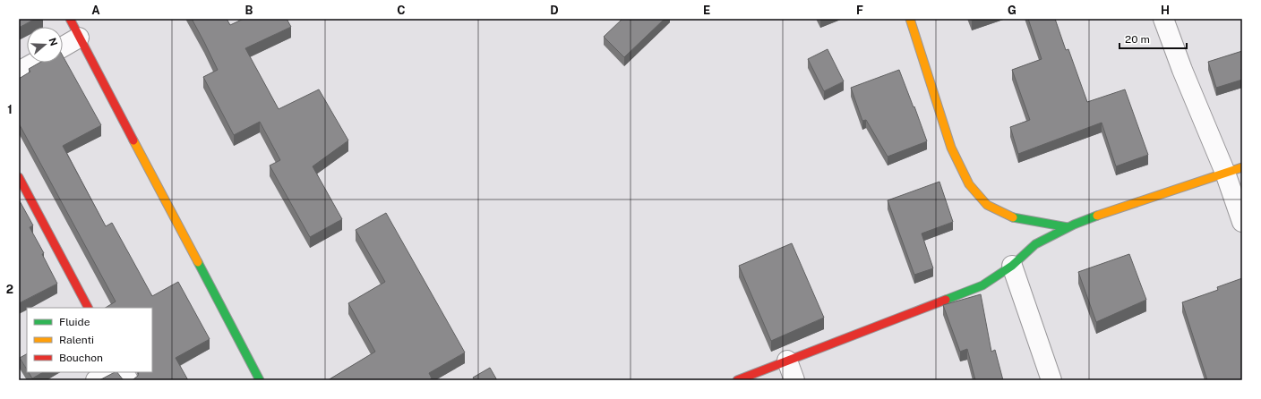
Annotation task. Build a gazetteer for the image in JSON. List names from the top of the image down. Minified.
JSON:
{"legend":["Fluide","Ralenti","Bouchon"],"scale_bar":"20 m","north":"right","grid":{"columns":["A","B","C","D","E","F","G","H"],"rows":["1","2"]}}
